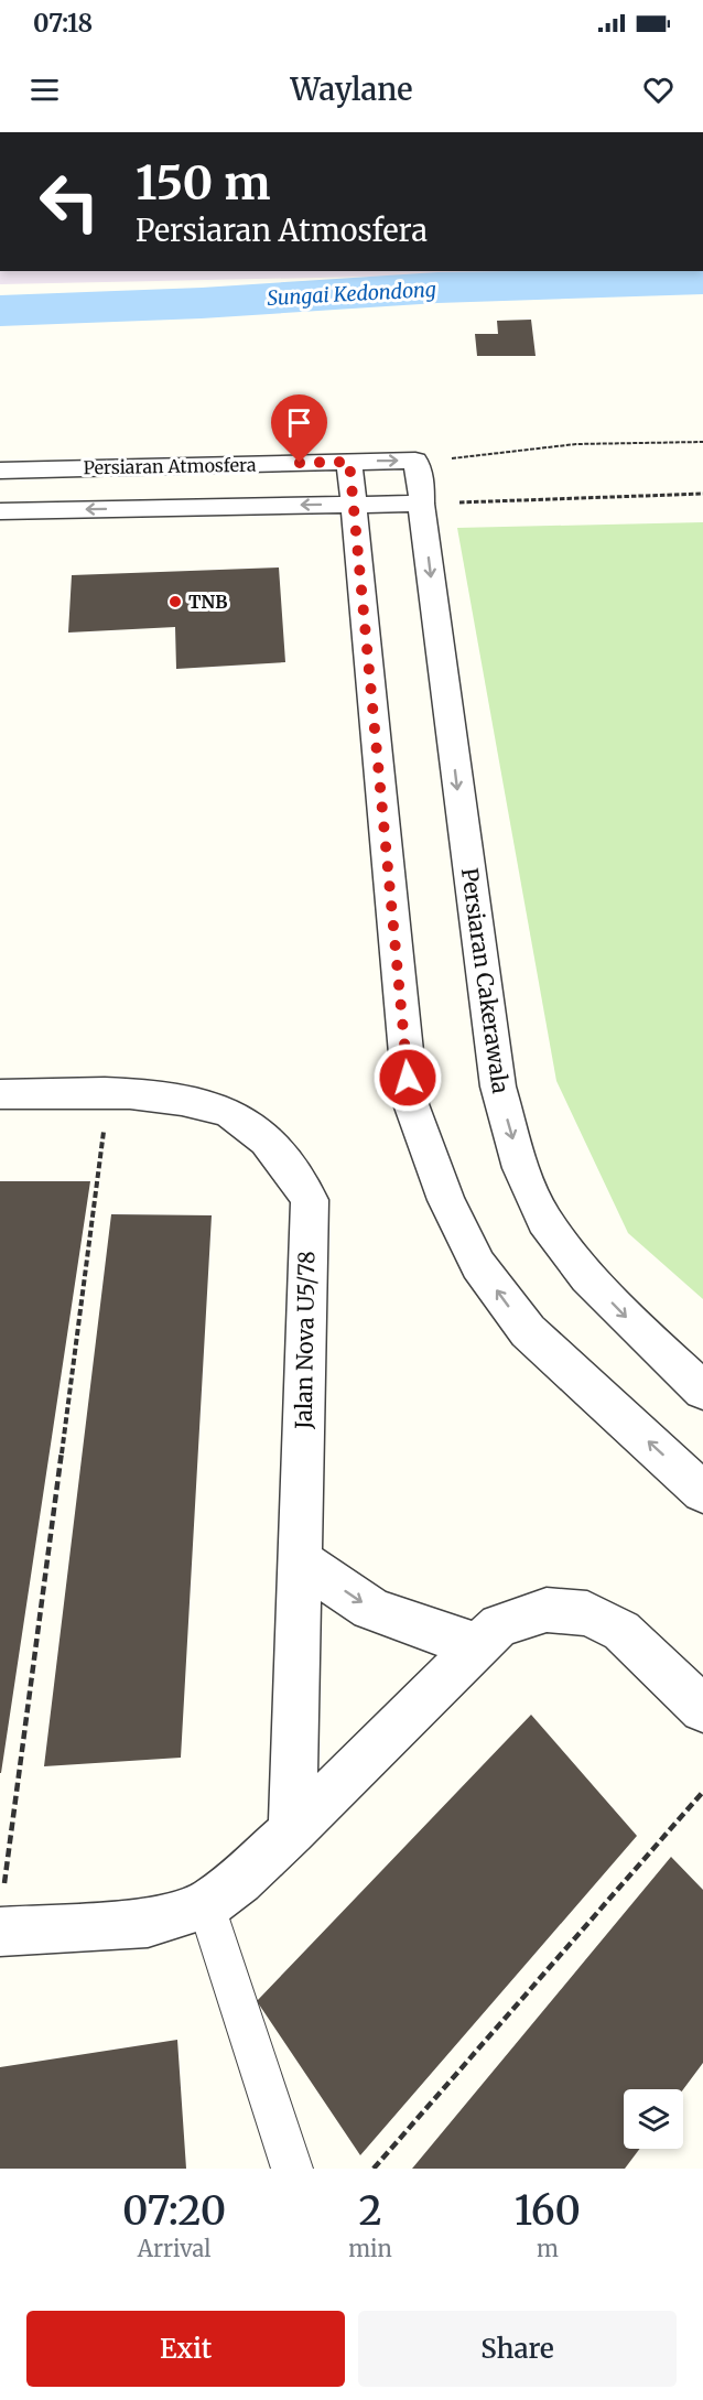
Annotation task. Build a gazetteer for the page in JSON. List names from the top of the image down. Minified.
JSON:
{"streets":{"street":["Persiaran Atmosfera","Persiaran Cakerawala","Jalan Nova U5/78"]},"crossings":[["Persiaran Atmosfera","Persiaran Cakerawala"]],"water":["Sungai Kedondong"],"places":["TNB"],"page":{"status":"07:18","header":"Waylane","turn":["150 m","Persiaran Atmosfera"],"eta":["07:20","Arrival","2","min","160","m"],"buttons":["Exit","Share"]}}
